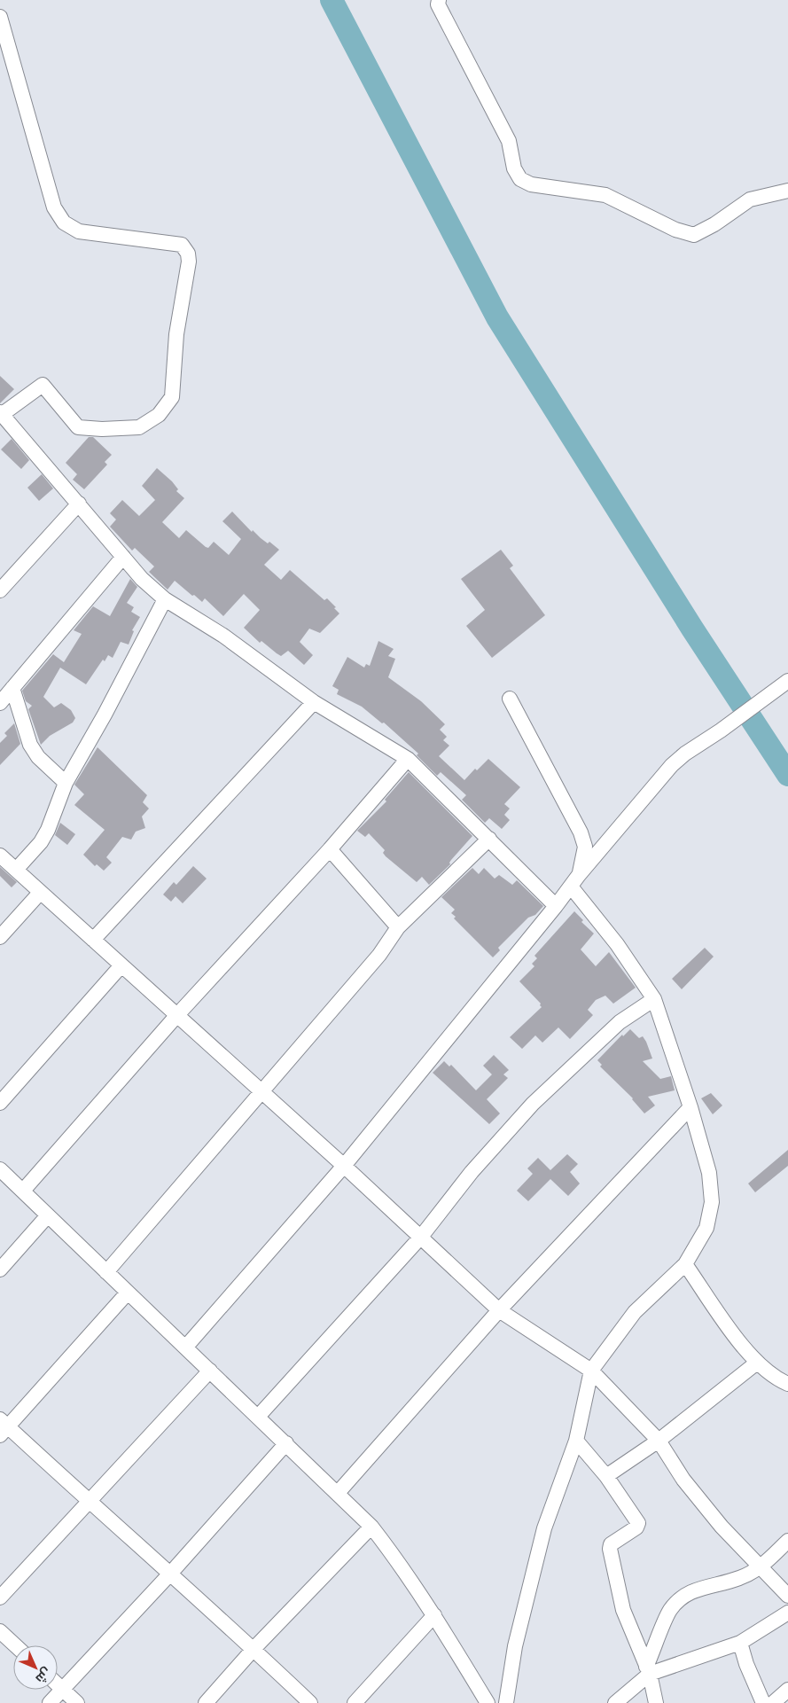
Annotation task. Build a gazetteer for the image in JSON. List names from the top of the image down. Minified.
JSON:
{"north":"bottom right"}
